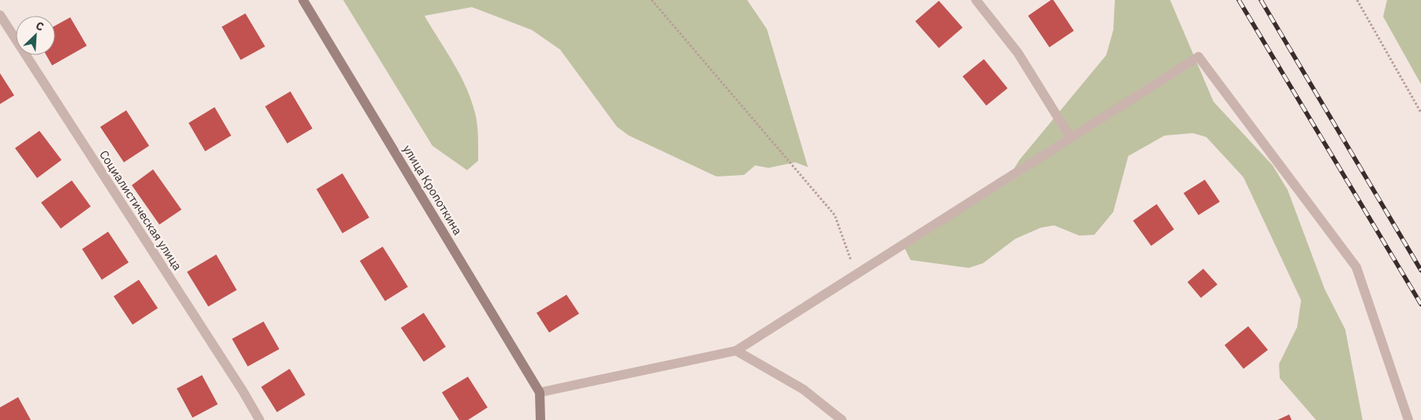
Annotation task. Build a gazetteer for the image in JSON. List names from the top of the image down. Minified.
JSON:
{"streets":{"main road":["улица Кропоткина"],"street":["Социалистическая улица"]},"north":"top right"}
